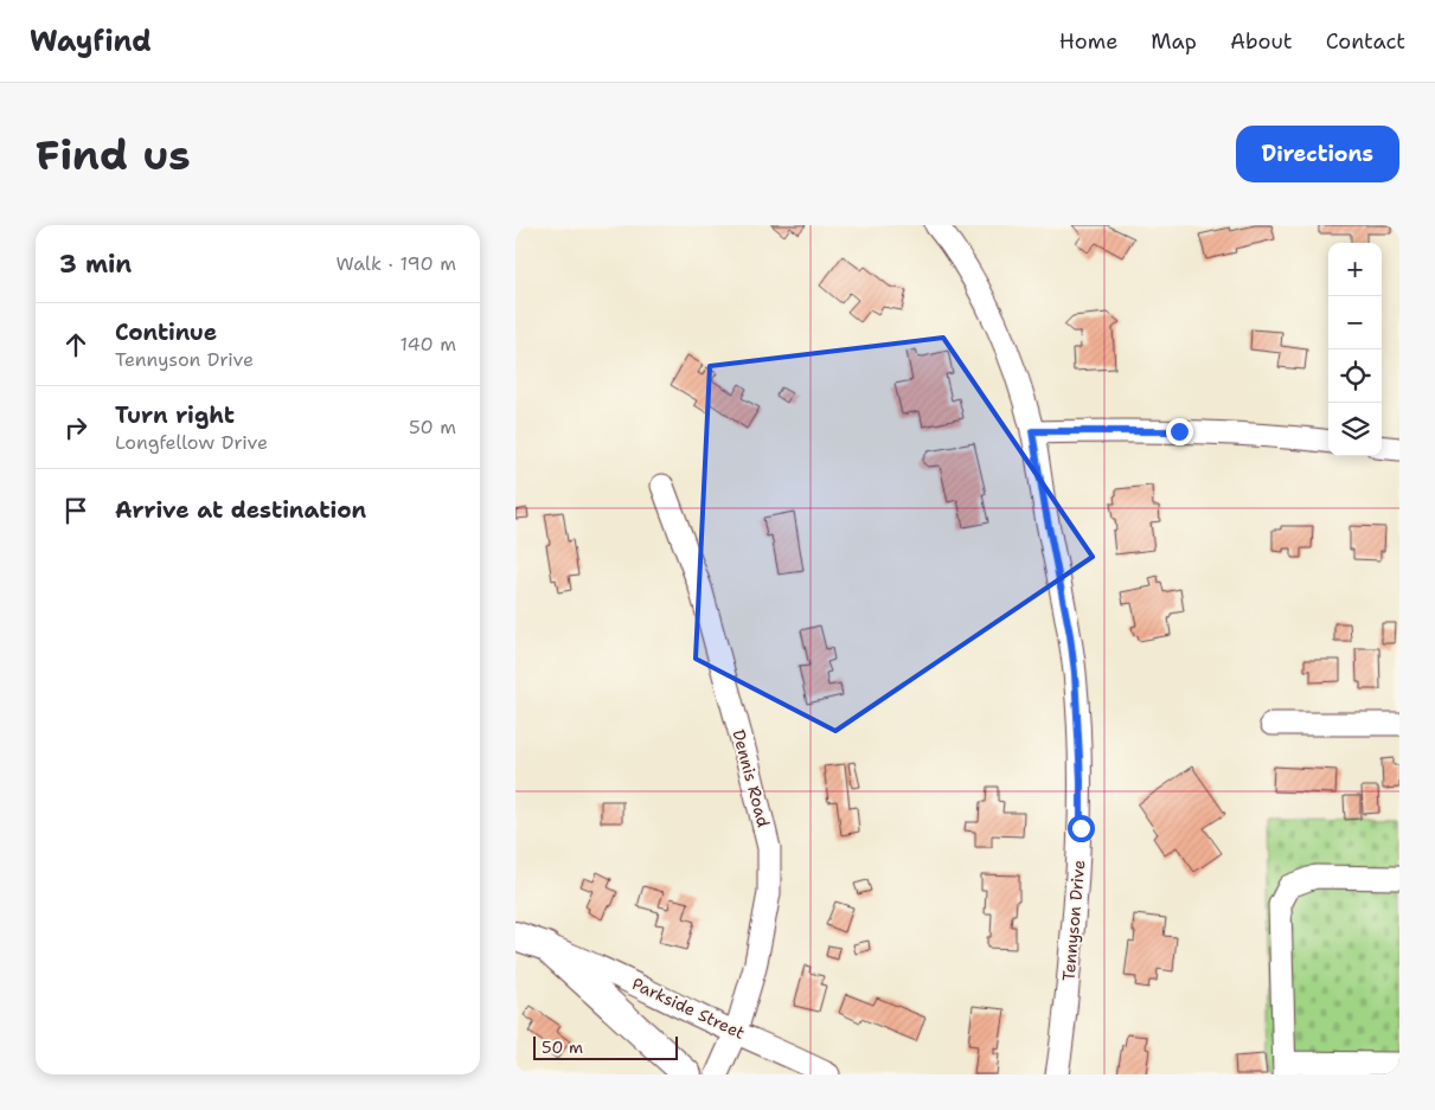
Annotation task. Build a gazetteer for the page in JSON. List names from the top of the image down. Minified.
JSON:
{"streets":{"street":["Dennis Road","Tennyson Drive","Parkside Street"]},"crossings":[["Dennis Road","Parkside Street"]],"scale_bar":"50 m","page":{"header":"Wayfind","nav":["Home","Map","About","Contact"],"buttons":"Directions","title":"Find us","heading":["3 min","Walk · 190 m"],"map_buttons":["+","−"],"list":[["Continue","Tennyson Drive","140 m"],["Turn right","Longfellow Drive","50 m"],"Arrive at destination"],"scale":"50 m"}}
